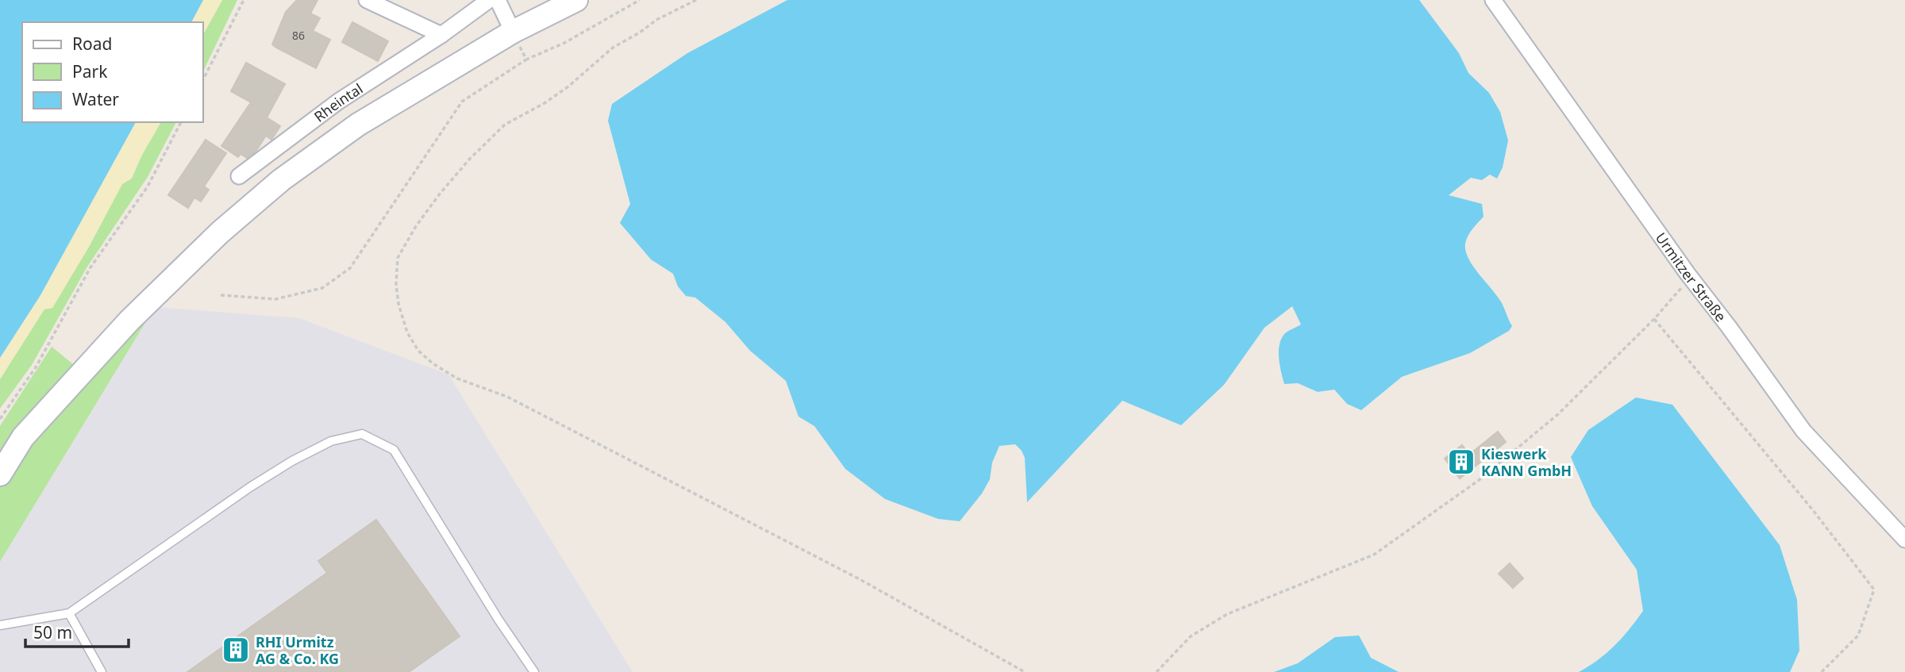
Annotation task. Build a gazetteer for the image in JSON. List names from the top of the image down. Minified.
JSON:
{"streets":{"street":["Rheintal","Urmitzer Straße"]},"places":{"building":["Kieswerk KANN GmbH","RHI Urmitz AG & Co. KG"]},"house_numbers":["86"],"legend":["Road","Park","Water"],"scale_bar":"50 m"}
